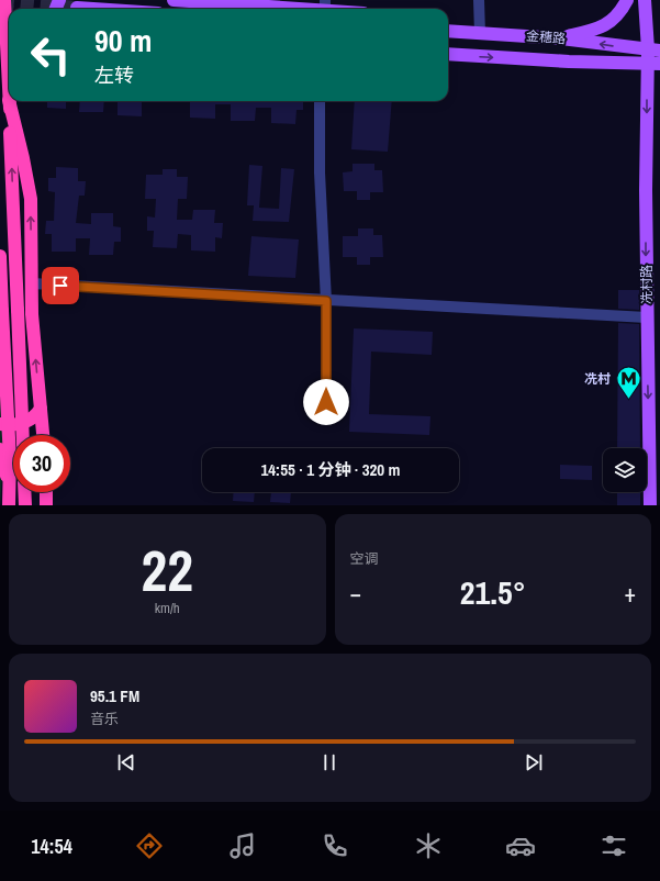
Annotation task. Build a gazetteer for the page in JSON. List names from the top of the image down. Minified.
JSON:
{"streets":{"main road":["金穗路","冼村路"]},"crossings":[["金穗路","冼村路"]],"one_way":["冼村路"],"places":{"metro station":["冼村"]},"page":{"turn":["90 m","左转"],"limit":"30","trip":"14:55 · 1 分钟 · 320 m","tile":[["22","km/h"],"空调"],"heat":["−","21.5°","+"],"song":["95.1 FM","音乐"],"tabs":"14:54"}}
